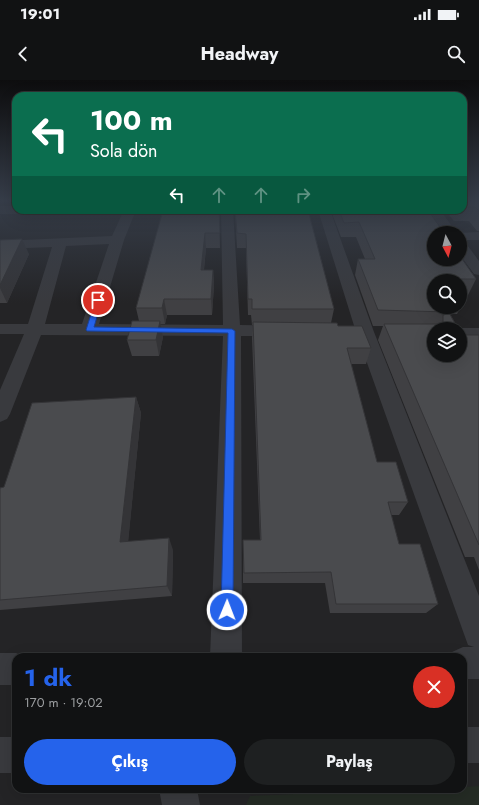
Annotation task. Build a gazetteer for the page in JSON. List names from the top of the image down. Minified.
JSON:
{"north":"bottom","page":{"status":"19:01","header":"Headway","turn":["100 m","Sola dön"],"heading":["1 dk","170 m · 19:02"],"buttons":["Çıkış","Paylaş"]}}
